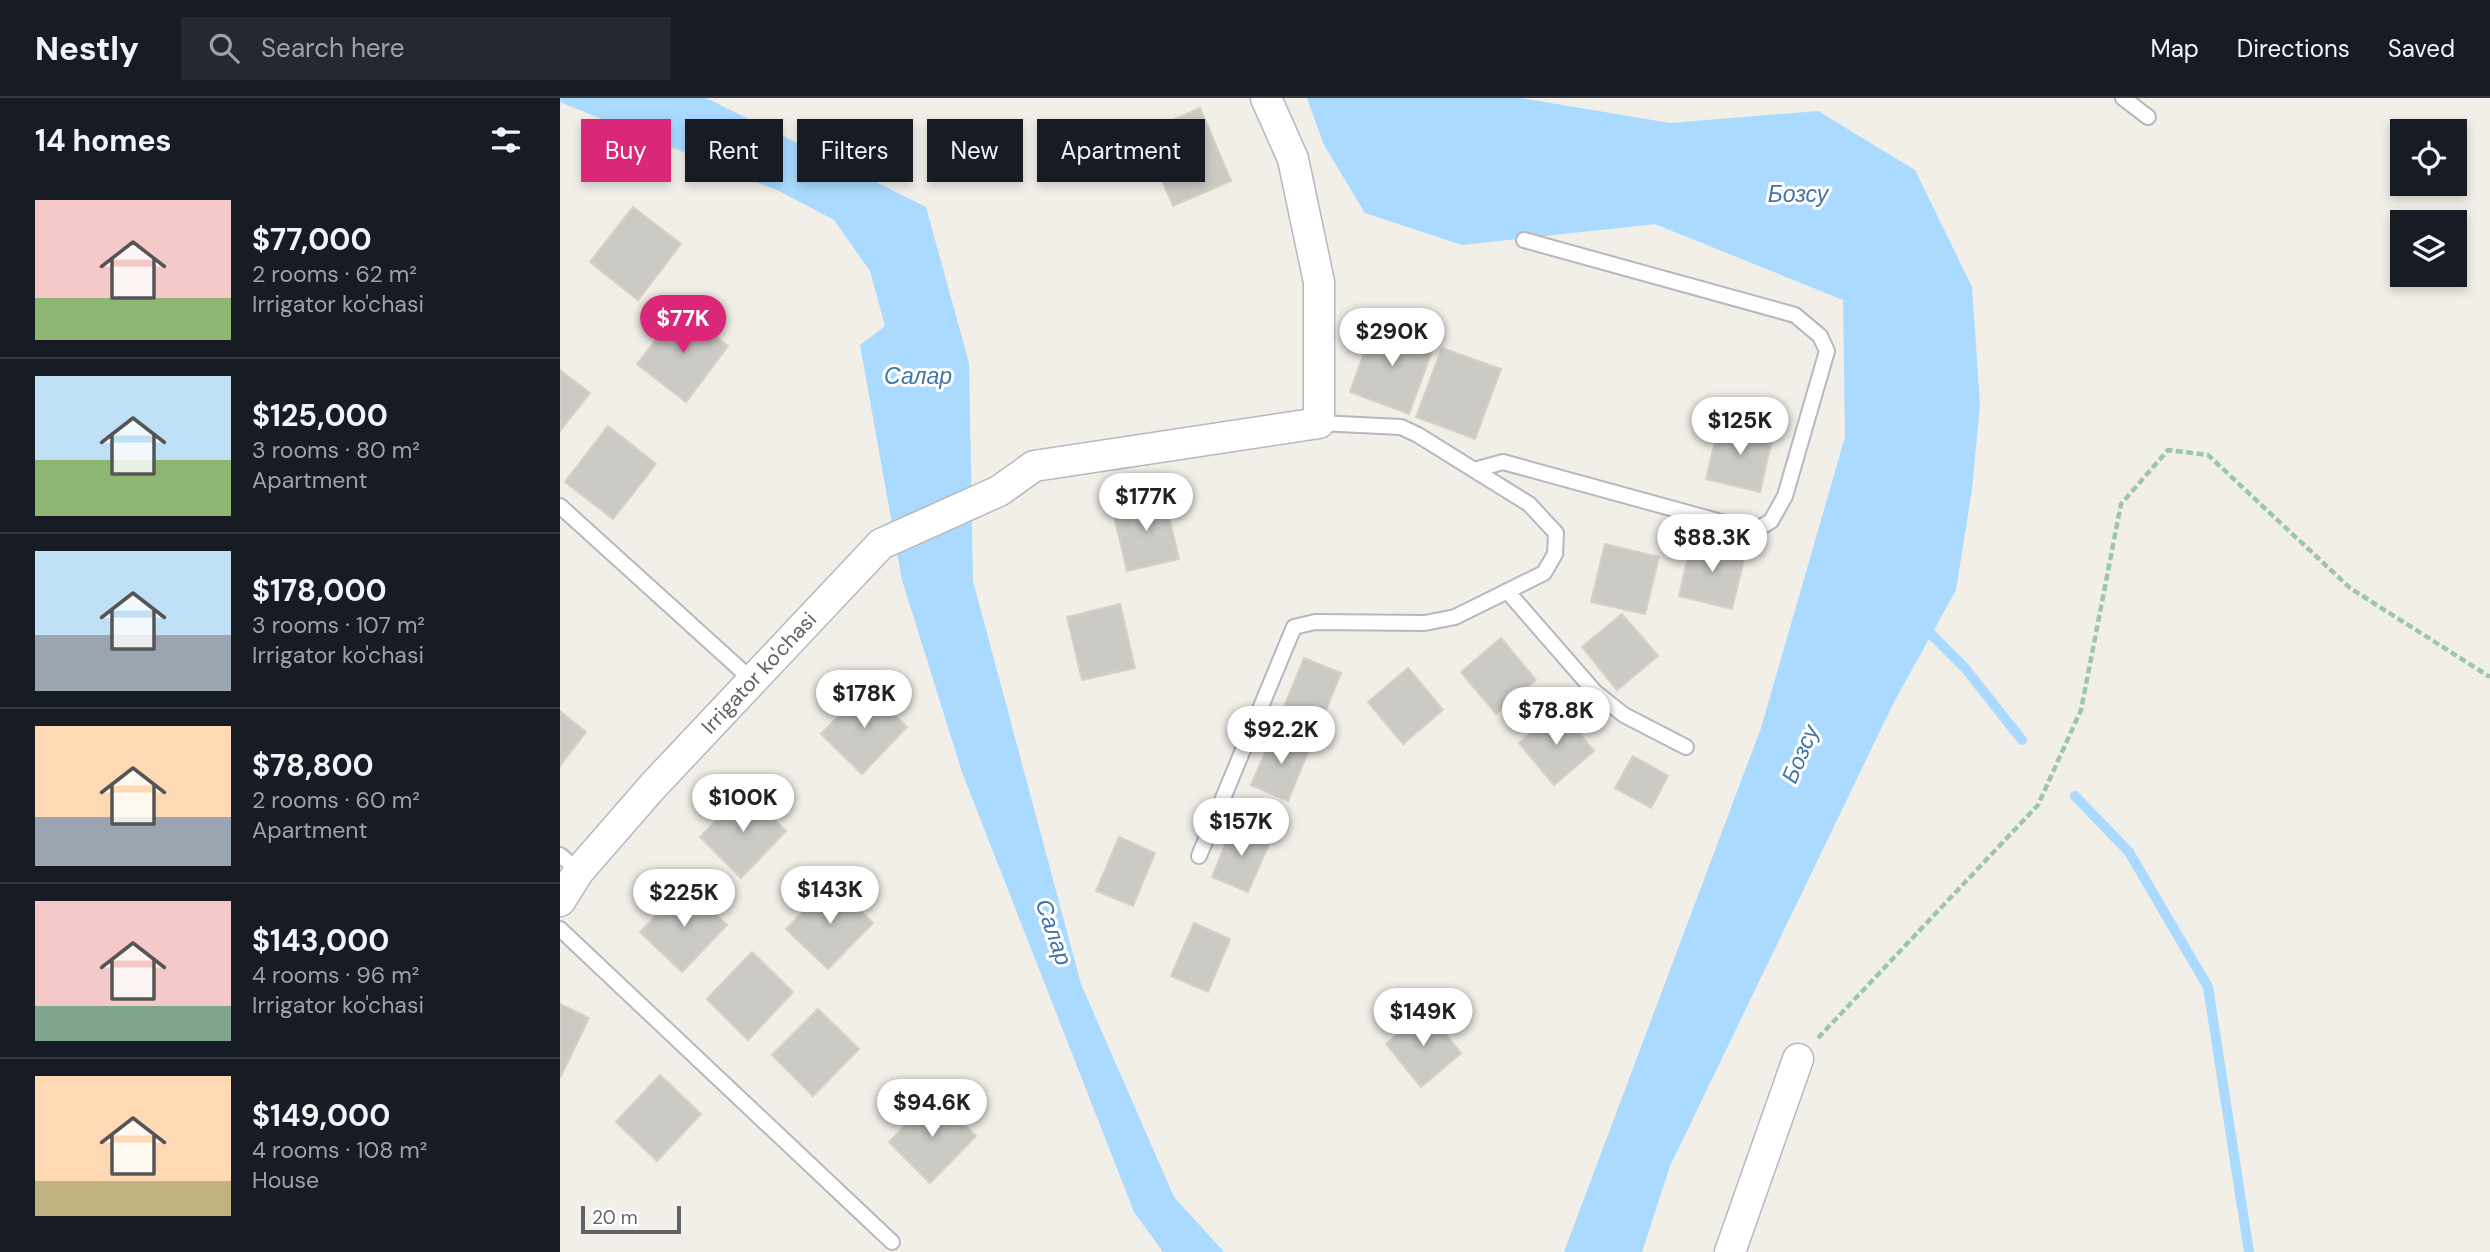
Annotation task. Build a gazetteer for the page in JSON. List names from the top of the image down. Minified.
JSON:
{"streets":{"street":["Irrigator ko'chasi"]},"water":["Бозсу","Салар"],"scale_bar":"20 m","page":{"header":"Nestly","search":"Search here","nav":["Map","Directions","Saved"],"heading":"14 homes","chip":["Buy","Rent","Filters","New","Apartment"],"list":[{"name":"$77,000","note":"2 rooms · 62 m² · Irrigator ko'chasi"},{"name":"$125,000","note":"3 rooms · 80 m² · Apartment"},{"name":"$178,000","note":"3 rooms · 107 m² · Irrigator ko'chasi"},{"name":"$78,800","note":"2 rooms · 60 m² · Apartment"},{"name":"$143,000","note":"4 rooms · 96 m² · Irrigator ko'chasi"},{"name":"$149,000","note":"4 rooms · 108 m² · House"}],"price":["$77K","$290K","$125K","$177K","$88.3K","$178K","$78.8K","$92.2K","$100K","$157K","$143K","$225K","$149K","$94.6K"],"scale":"20 m"}}
